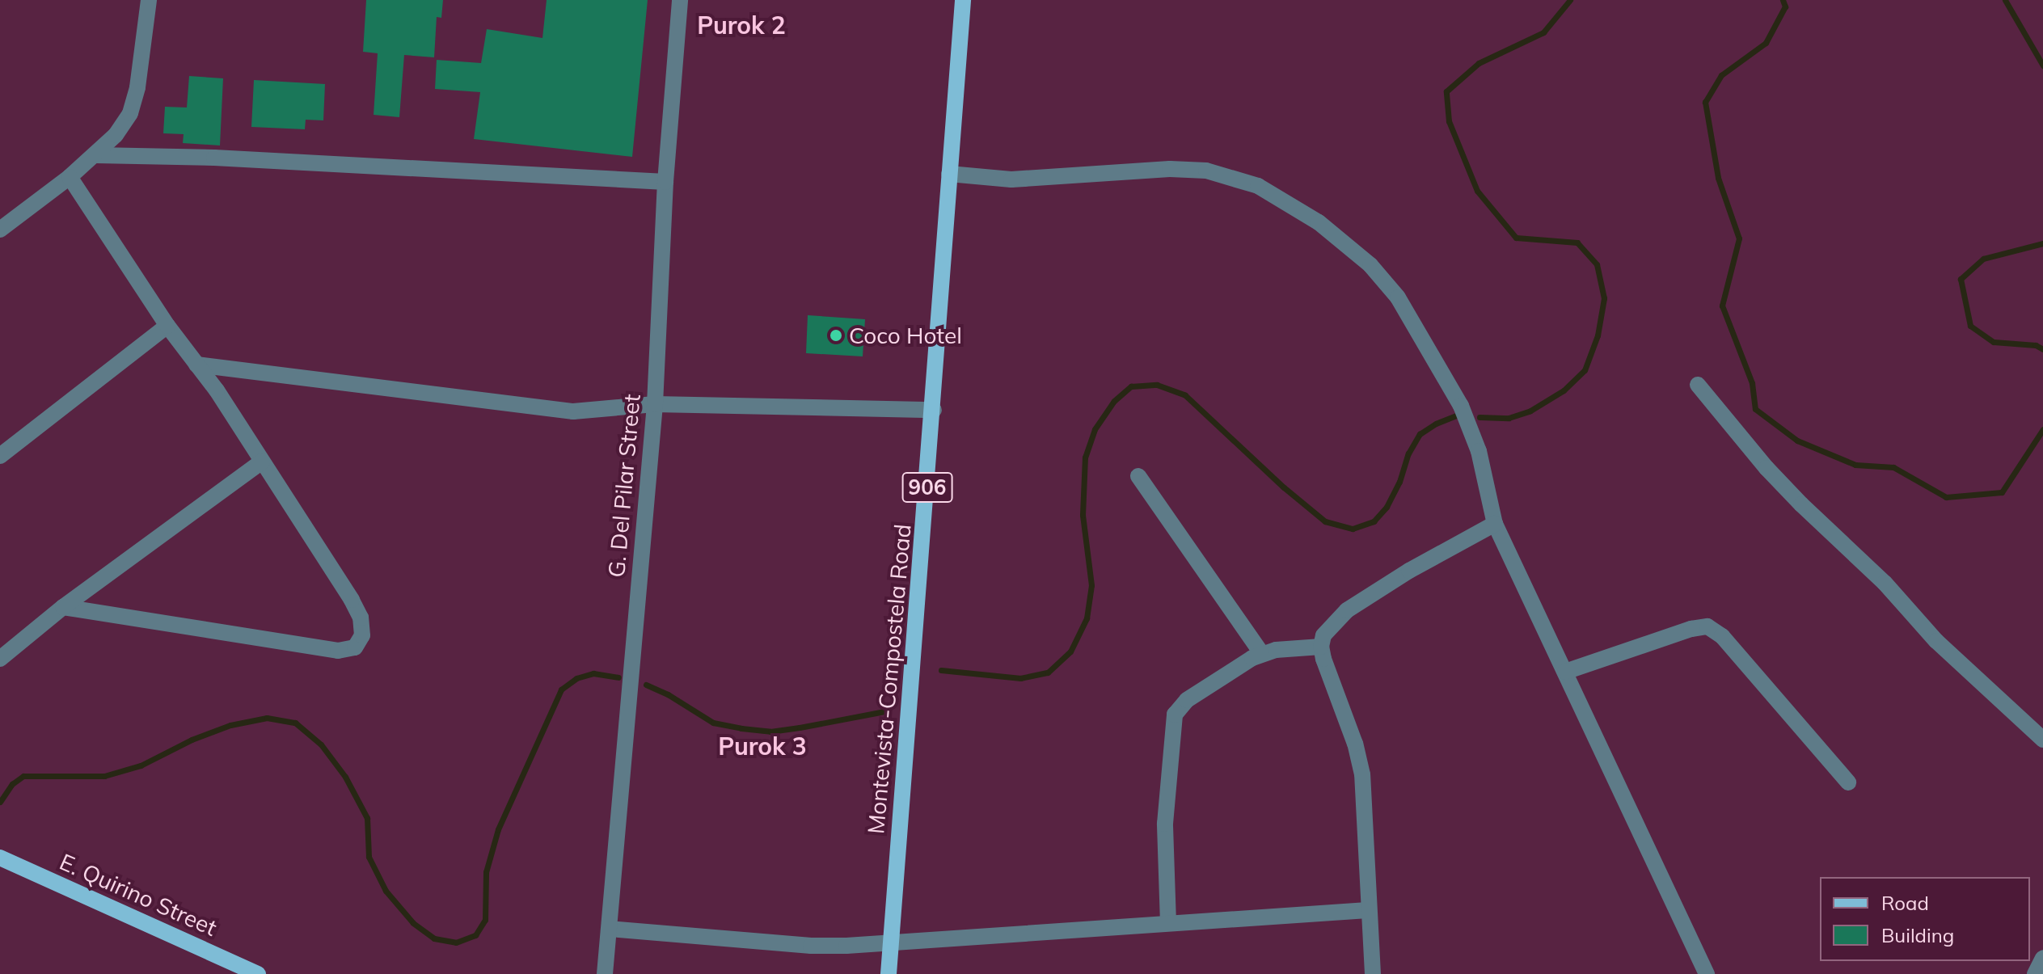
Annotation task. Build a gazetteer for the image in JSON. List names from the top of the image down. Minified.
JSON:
{"streets":{"main road":["906","Montevista-Compostela Road","E. Quirino Street"],"street":["G. Del Pilar Street"]},"districts":["Purok 2","Purok 3"],"places":["Coco Hotel"],"legend":["Road","Building"]}
